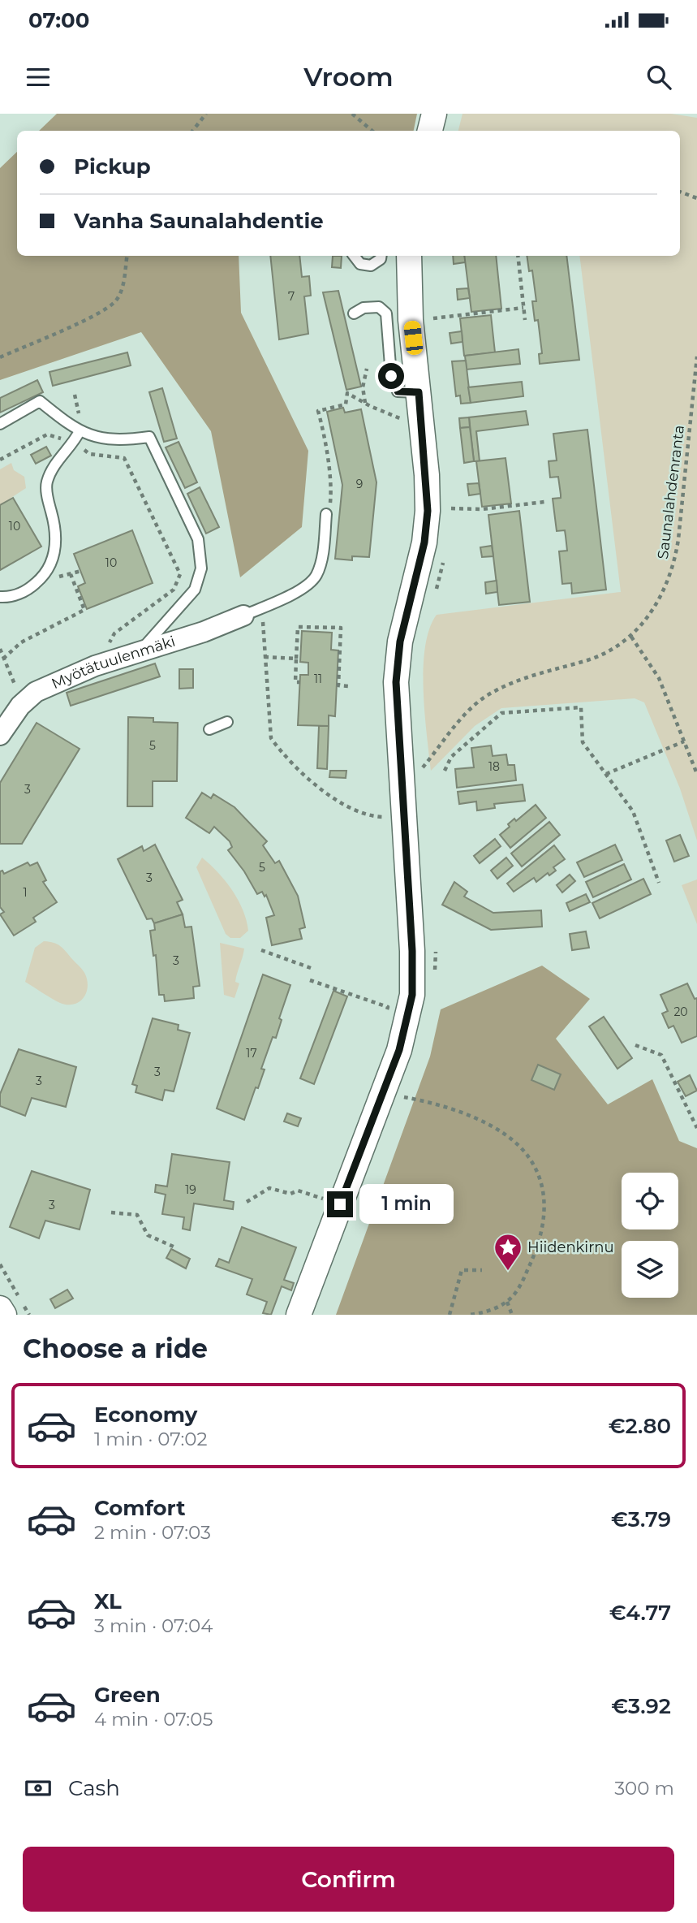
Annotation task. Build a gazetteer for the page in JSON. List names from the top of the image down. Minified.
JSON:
{"streets":{"street":["Myötätuulenmäki"],"path":["Saunalahdenranta"]},"places":{"place":["Hiidenkirnu"]},"house_numbers":["7","9","10","10","11","5","18","3","5","3","1","3","20","17","3","3","19","3"],"page":{"status":"07:00","header":"Vroom","banner":["Pickup","Vanha Saunalahdentie"],"bubble":"1 min","heading":"Choose a ride","list":[{"name":"Economy","note":"1 min · 07:02","value":"€2.80"},{"name":"Comfort","note":"2 min · 07:03","value":"€3.79"},{"name":"XL","note":"3 min · 07:04","value":"€4.77"},{"name":"Green","note":"4 min · 07:05","value":"€3.92"}],"pay":["Cash","300 m"],"buttons":"Confirm"}}
